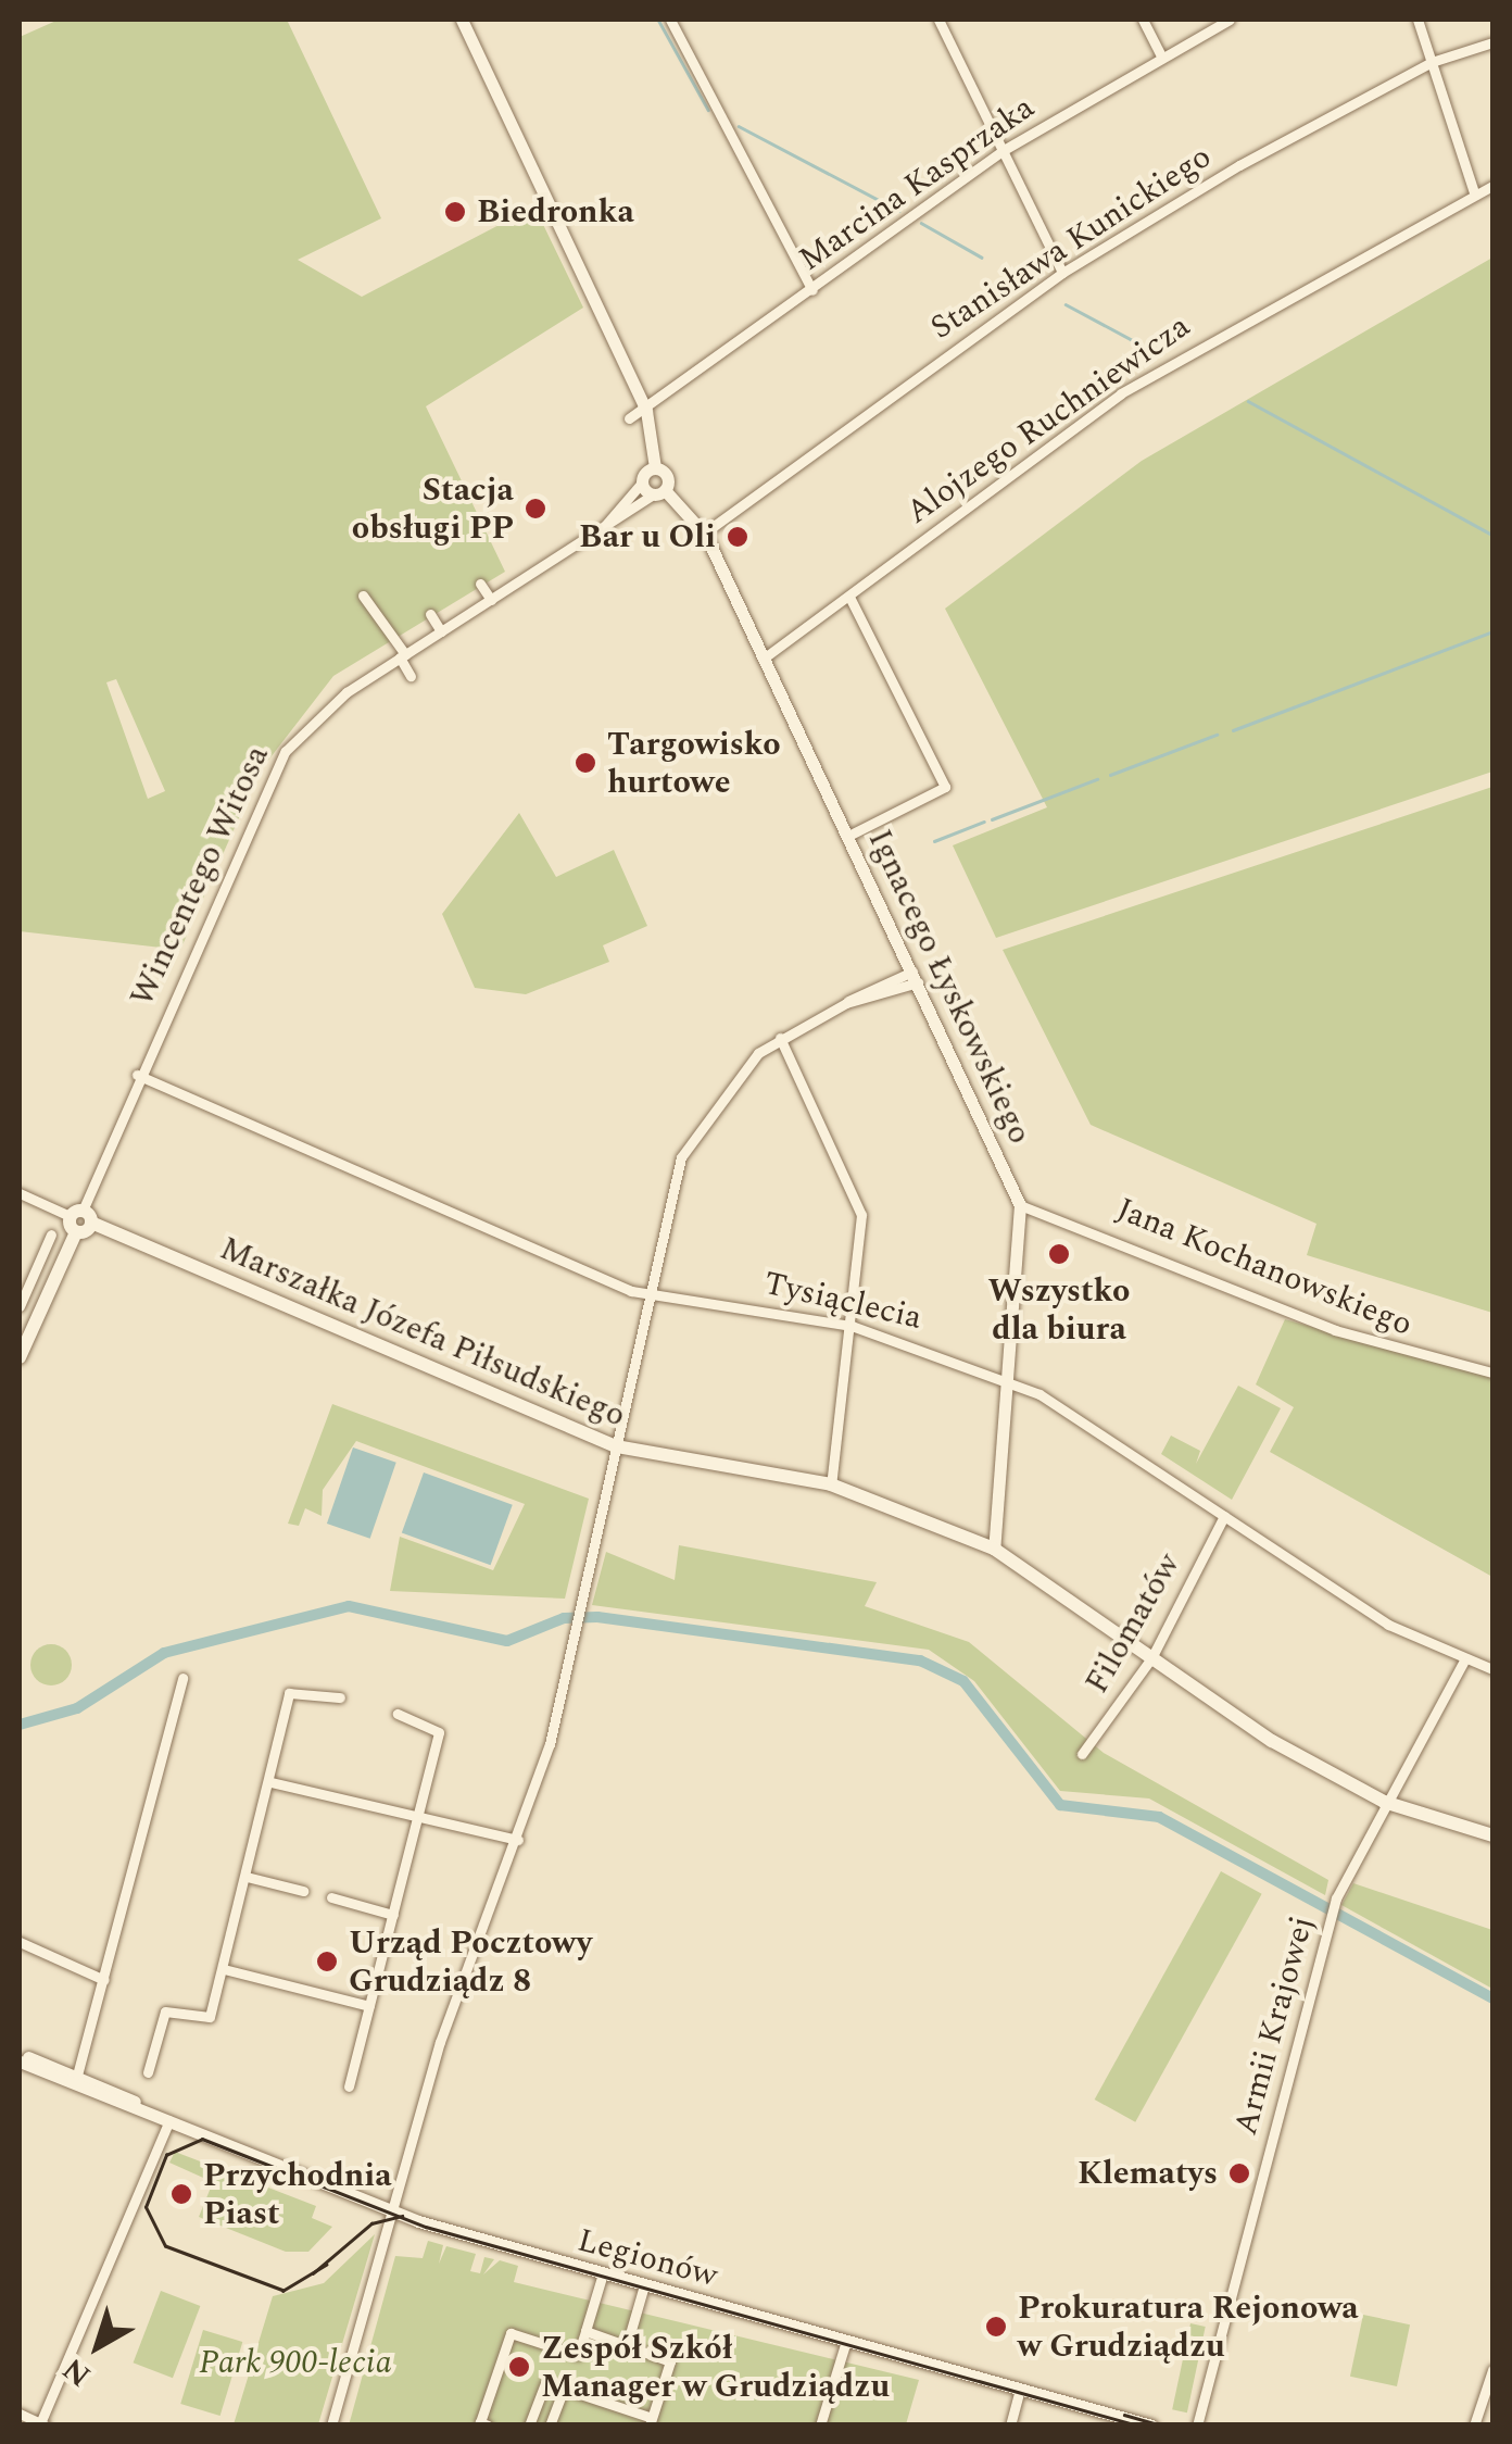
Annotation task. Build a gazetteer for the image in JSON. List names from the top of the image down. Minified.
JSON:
{"streets":{"main road":["Marszałka Józefa Piłsudskiego"],"street":["Marcina Kasprzaka","Stanisława Kunickiego","Alojzego Ruchniewicza","Wincentego Witosa","Ignacego Łyskowskiego","Jana Kochanowskiego","Tysiąclecia","Filomatów","Armii Krajowej","Legionów"]},"crossings":[["Stanisława Kunickiego","Ignacego Łyskowskiego"],["Alojzego Ruchniewicza","Ignacego Łyskowskiego"],["Wincentego Witosa","Ignacego Łyskowskiego"],["Wincentego Witosa","Tysiąclecia"],["Wincentego Witosa","Marszałka Józefa Piłsudskiego"],["Ignacego Łyskowskiego","Jana Kochanowskiego"],["Ignacego Łyskowskiego","Tysiąclecia"],["Ignacego Łyskowskiego","Marszałka Józefa Piłsudskiego"],["Tysiąclecia","Filomatów"],["Tysiąclecia","Armii Krajowej"],["Marszałka Józefa Piłsudskiego","Filomatów"],["Marszałka Józefa Piłsudskiego","Armii Krajowej"]],"parks":["Park 900-lecia"],"places":["Biedronka","Stacja obsługi PP","Bar u Oli","Targowisko hurtowe","Wszystko dla biura","Urząd Pocztowy Grudziądz 8","Klematys","Przychodnia Piast","Prokuratura Rejonowa w Grudziądzu","Zespół Szkół Manager w Grudziądzu"],"north":"bottom left"}
